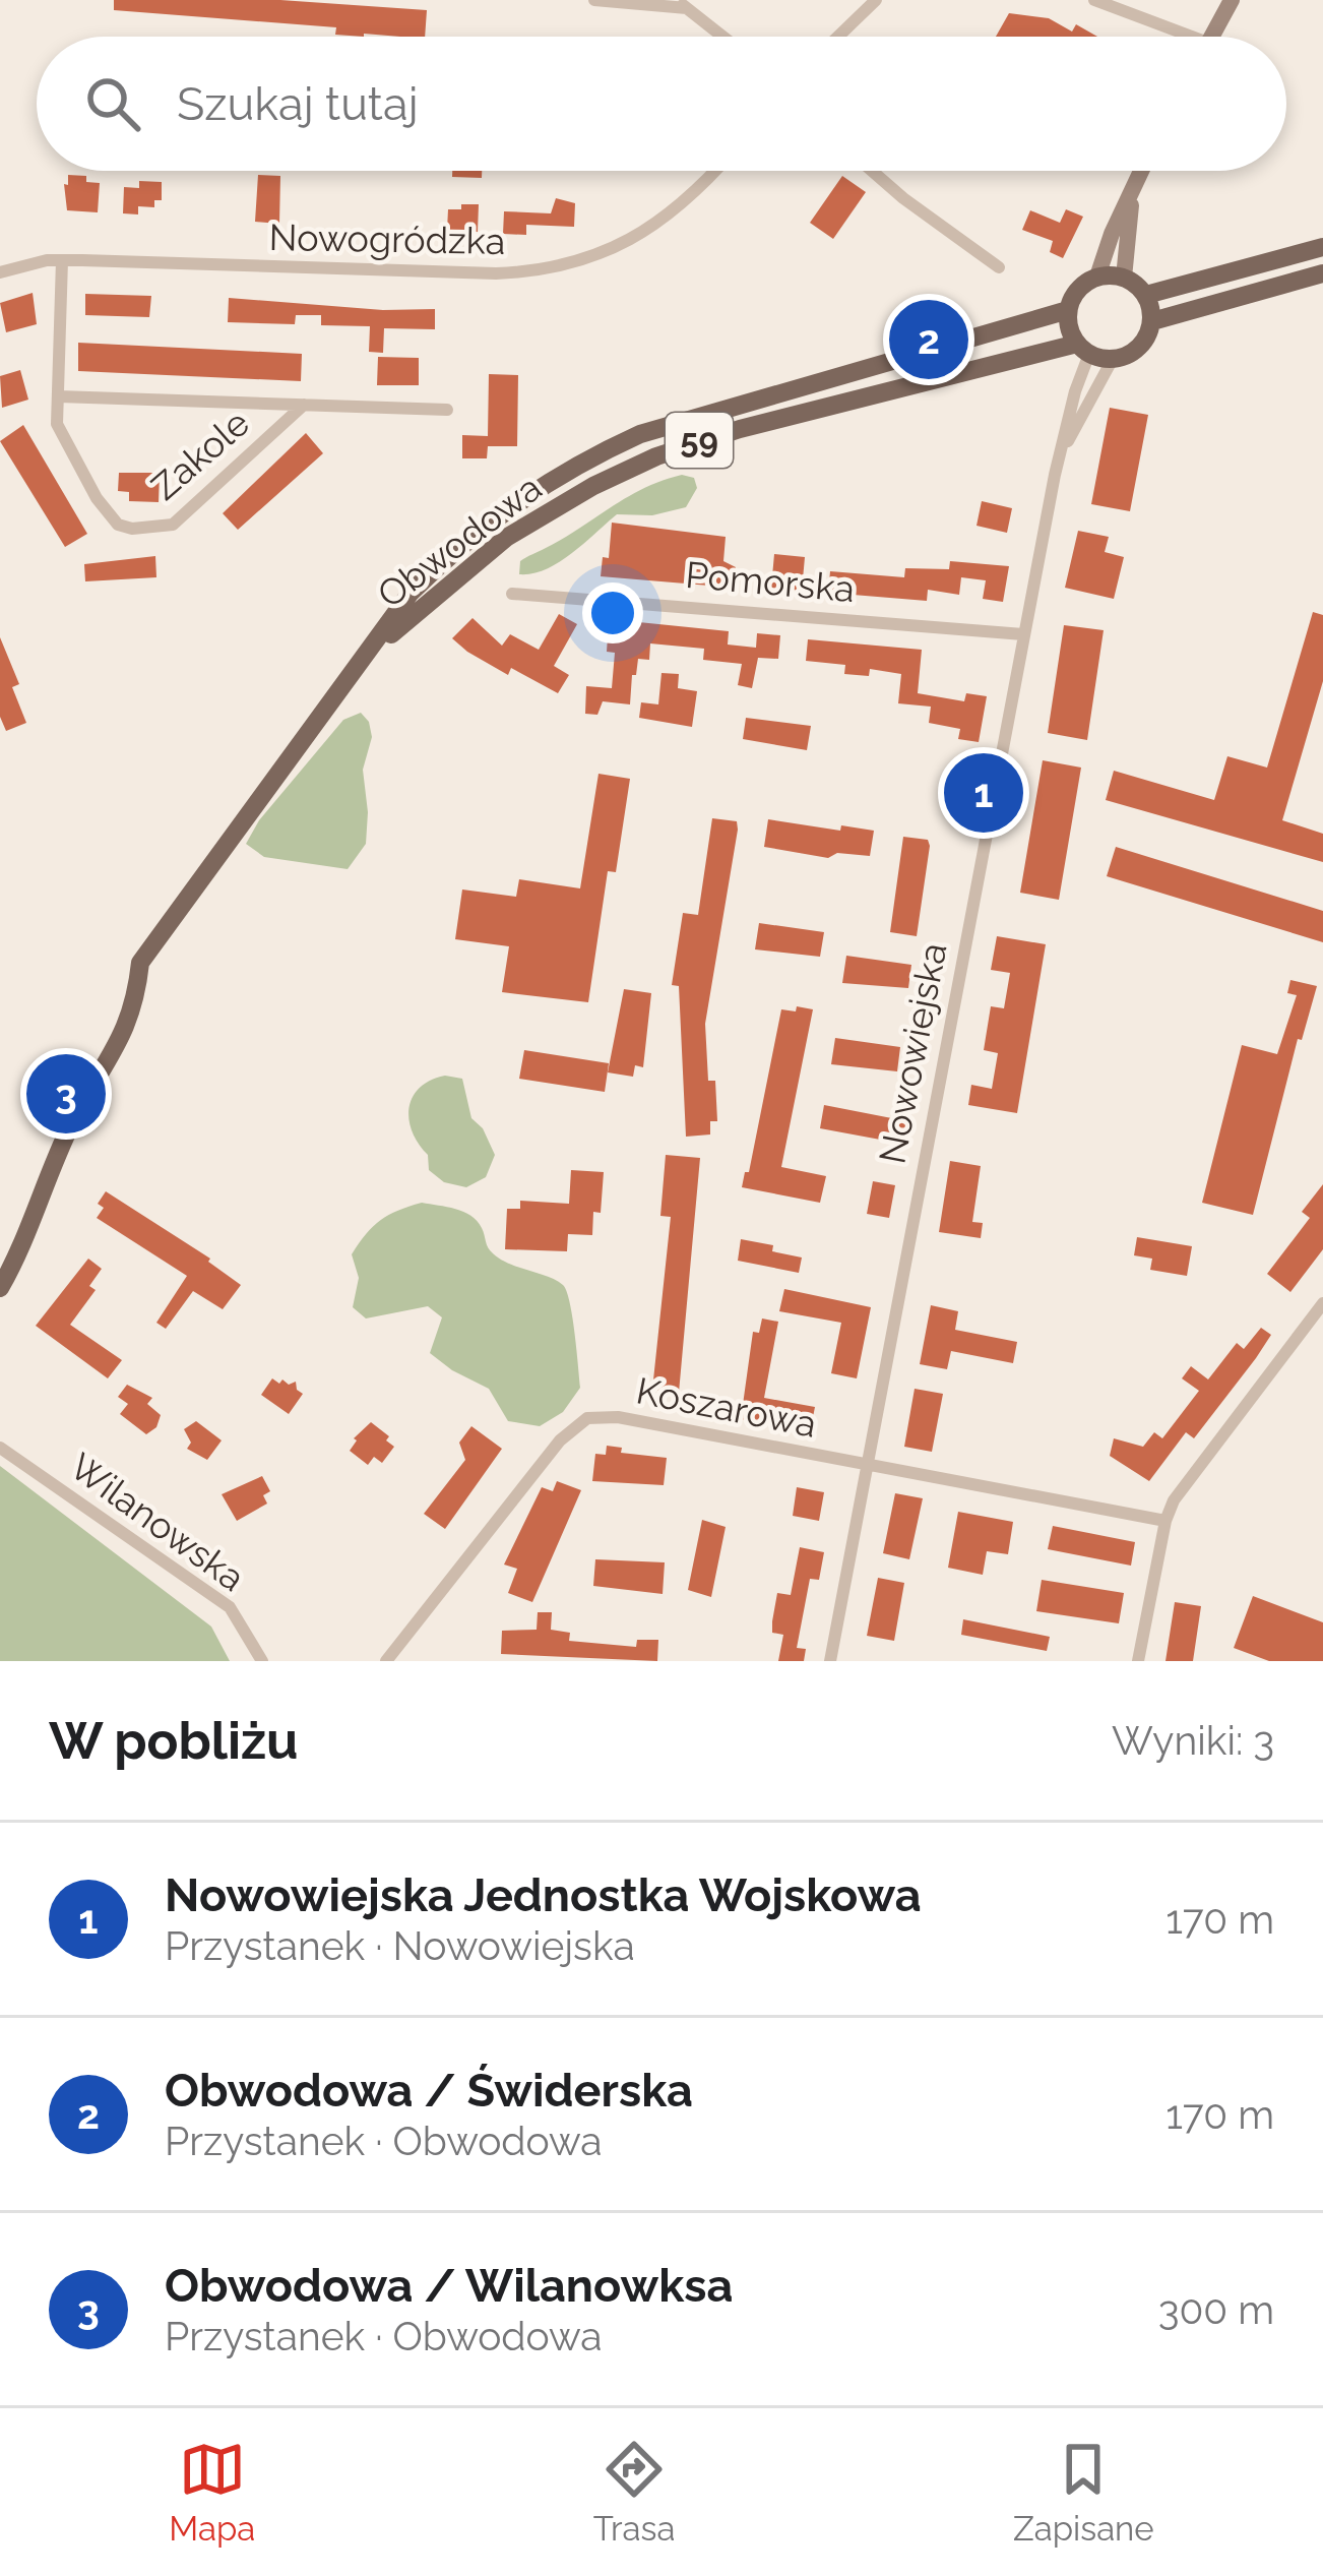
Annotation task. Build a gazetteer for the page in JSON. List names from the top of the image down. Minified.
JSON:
{"streets":{"main road":["59","Obwodowa"],"street":["Nowogródzka","Zakole","Pomorska","Nowowiejska","Koszarowa","Wilanowska"]},"crossings":[["Nowogródzka","Zakole"],["Obwodowa","Nowowiejska"],["Pomorska","Nowowiejska"],["Nowowiejska","Koszarowa"]],"page":{"search":"Szukaj tutaj","pins":["2","1","3"],"heading":["W pobliżu","Wyniki: 3"],"list":[{"mark":"1","name":"Nowowiejska Jednostka Wojskowa","note":"Przystanek · Nowowiejska","value":"170 m"},{"mark":"2","name":"Obwodowa / Świderska","note":"Przystanek · Obwodowa","value":"170 m"},{"mark":"3","name":"Obwodowa / Wilanowksa","note":"Przystanek · Obwodowa","value":"300 m"}],"nav":["Mapa","Trasa","Zapisane"]}}
